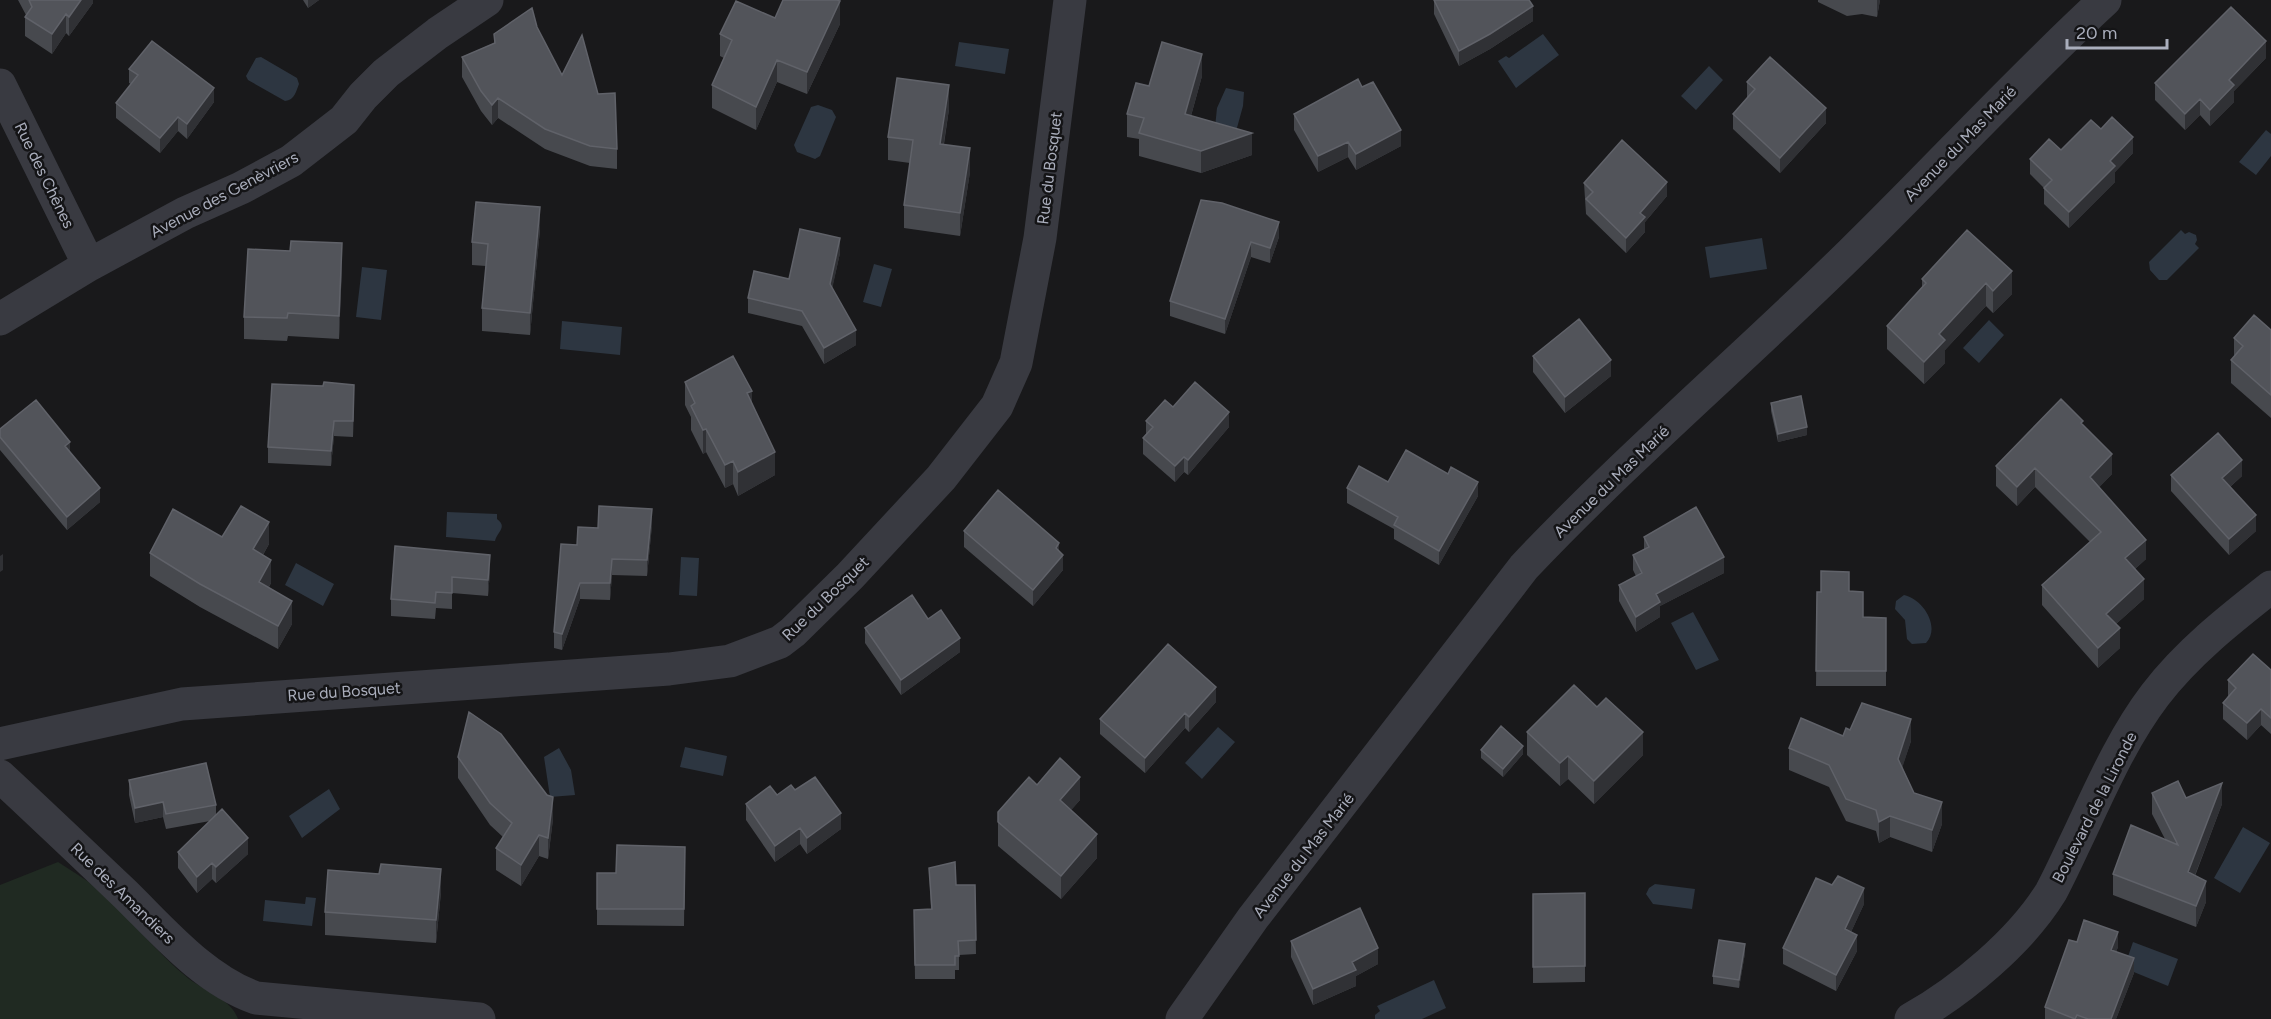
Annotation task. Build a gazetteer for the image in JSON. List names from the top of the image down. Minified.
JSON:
{"streets":{"street":["Avenue du Mas Marié","Rue du Bosquet","Rue des Chênes","Avenue des Genèvriers","Boulevard de la Lironde","Rue des Amandiers"]},"crossings":[["Rue des Chênes","Avenue des Genèvriers"]],"scale_bar":"20 m"}
